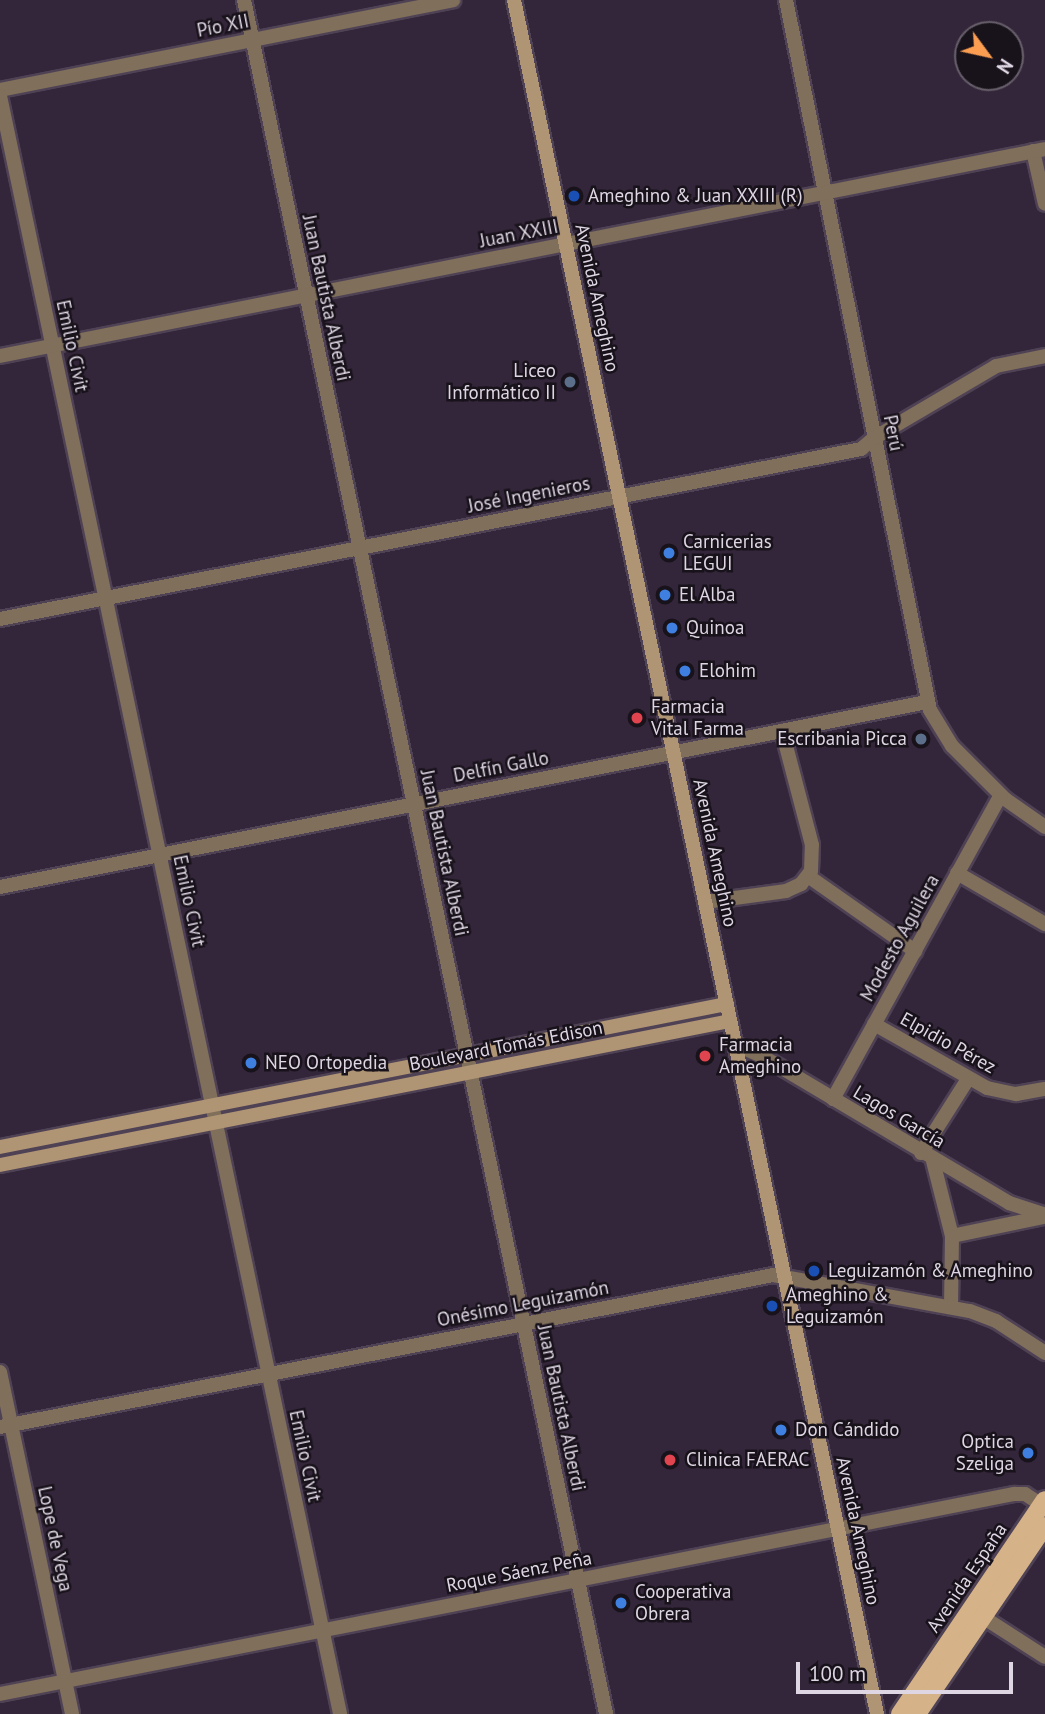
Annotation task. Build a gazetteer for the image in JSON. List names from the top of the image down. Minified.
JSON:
{"streets":{"main road":["Avenida Ameghino","Boulevard Tomás Edison","Avenida España"],"street":["Pío XII","Juan XXIII","Juan Bautista Alberdi","Emilio Civit","Perú","José Ingenieros","Delfín Gallo","Modesto Aguilera","Elpidio Pérez","Lagos García","Onésimo Leguizamón","Lope de Vega","Roque Sáenz Peña"]},"crossings":[["Pío XII","Juan Bautista Alberdi"],["Juan XXIII","Juan Bautista Alberdi"],["Juan XXIII","Avenida Ameghino"],["Juan XXIII","Emilio Civit"],["Juan XXIII","Perú"],["Juan Bautista Alberdi","José Ingenieros"],["Juan Bautista Alberdi","Delfín Gallo"],["Juan Bautista Alberdi","Boulevard Tomás Edison"],["Juan Bautista Alberdi","Onésimo Leguizamón"],["Juan Bautista Alberdi","Roque Sáenz Peña"],["Avenida Ameghino","José Ingenieros"],["Avenida Ameghino","Delfín Gallo"],["Avenida Ameghino","Boulevard Tomás Edison"],["Avenida Ameghino","Lagos García"],["Avenida Ameghino","Onésimo Leguizamón"],["Avenida Ameghino","Roque Sáenz Peña"],["Emilio Civit","José Ingenieros"],["Emilio Civit","Delfín Gallo"],["Emilio Civit","Boulevard Tomás Edison"],["Emilio Civit","Onésimo Leguizamón"],["Emilio Civit","Roque Sáenz Peña"],["Perú","José Ingenieros"],["Perú","Delfín Gallo"],["Perú","Modesto Aguilera"],["Modesto Aguilera","Elpidio Pérez"],["Modesto Aguilera","Lagos García"],["Onésimo Leguizamón","Lope de Vega"],["Lope de Vega","Roque Sáenz Peña"],["Roque Sáenz Peña","Avenida España"]],"places":["Ameghino & Juan XXIII (R)","Liceo Informático II","Carnicerias LEGUI","El Alba","Quinoa","Elohim","Farmacia Vital Farma","Escribania Picca","Farmacia Ameghino","NEO Ortopedia","Leguizamón & Ameghino","Ameghino & Leguizamón","Don Cándido","Optica Szeliga","Clinica FAERAC","Cooperativa Obrera"],"scale_bar":"100 m","north":"bottom right"}
